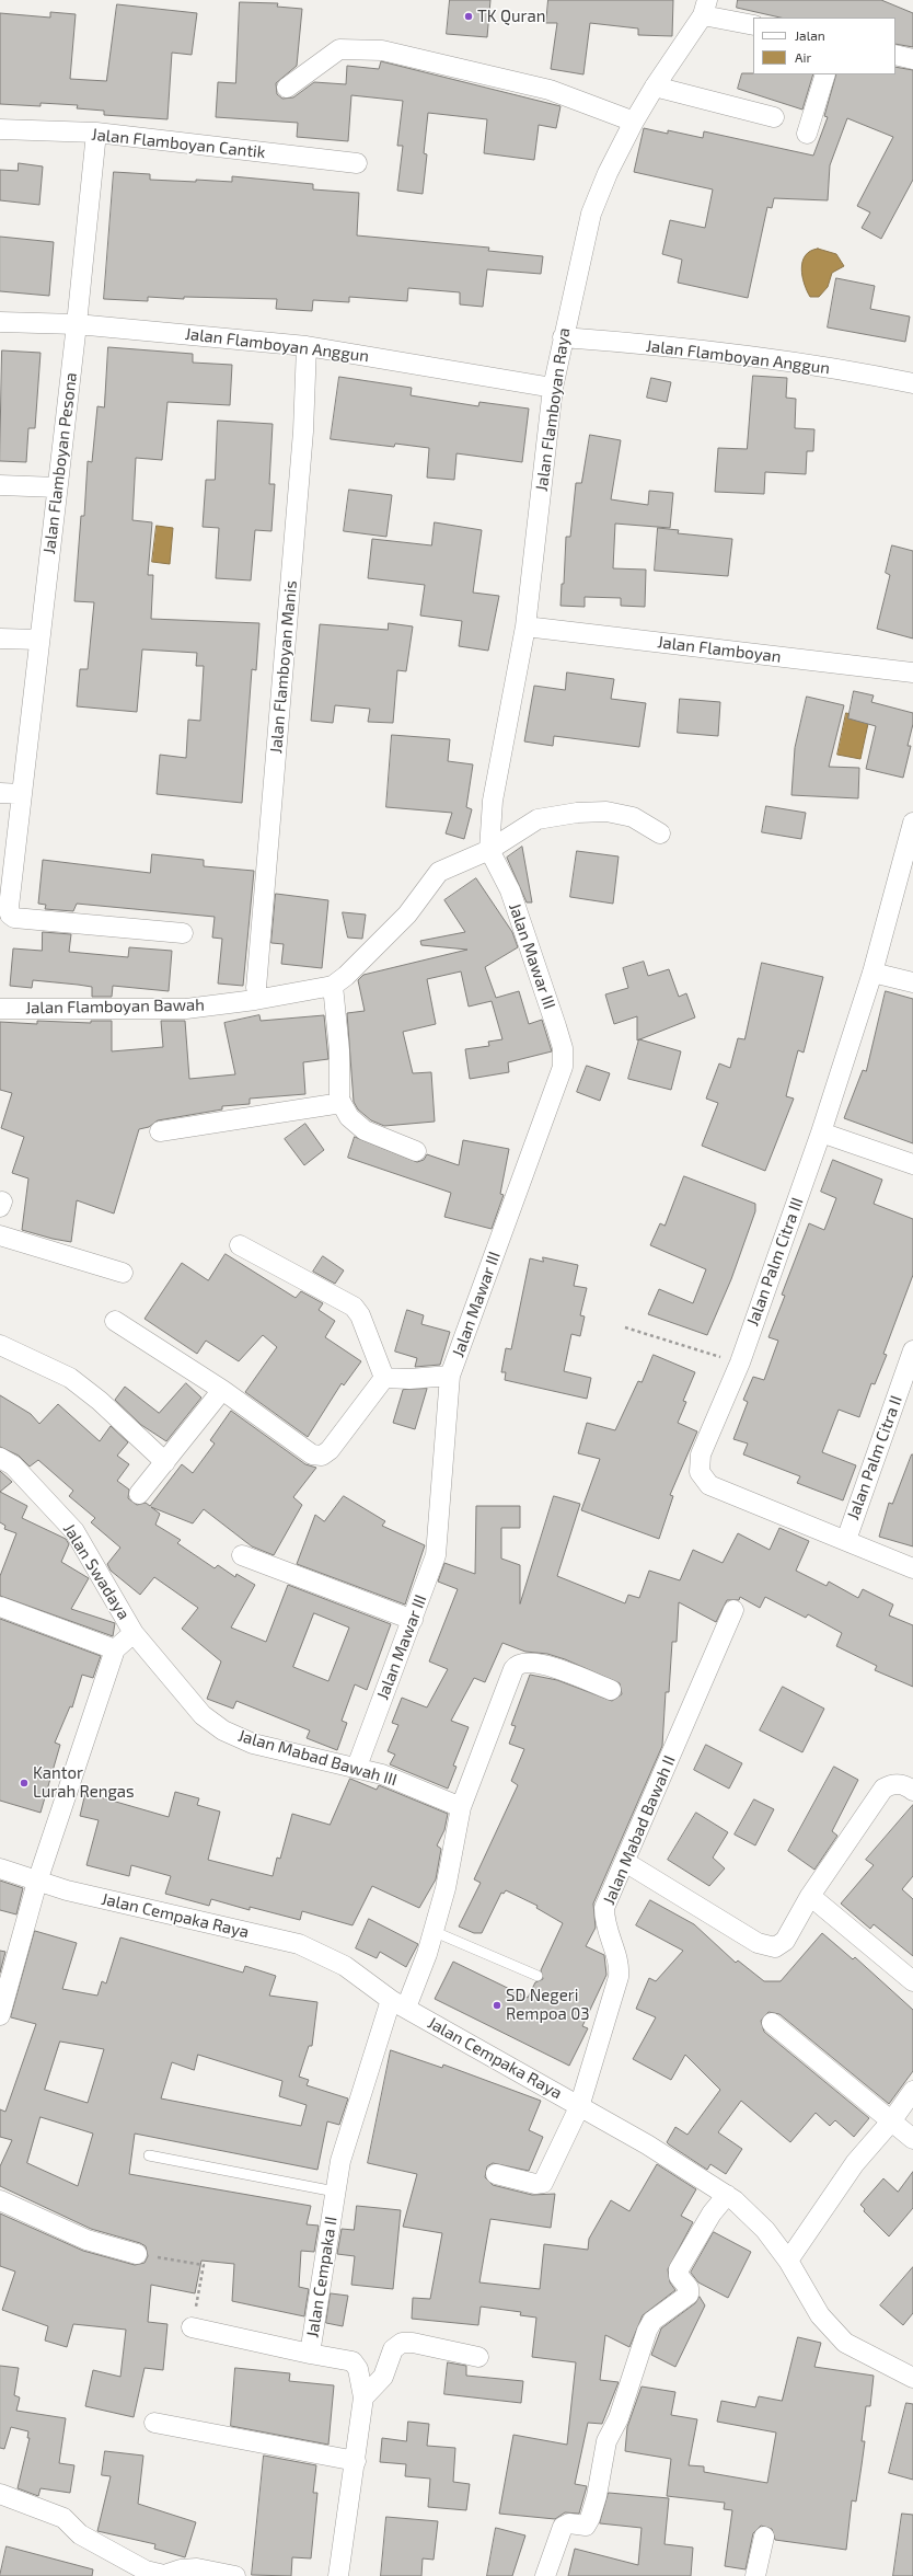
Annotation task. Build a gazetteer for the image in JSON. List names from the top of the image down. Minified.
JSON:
{"streets":{"street":["Jalan Flamboyan Cantik","Jalan Flamboyan Anggun","Jalan Flamboyan Raya","Jalan Flamboyan Pesona","Jalan Flamboyan","Jalan Flamboyan Manis","Jalan Mawar III","Jalan Flamboyan Bawah","Jalan Palm Citra III","Jalan Palm Citra II","Jalan Swadaya","Jalan Mabad Bawah III","Jalan Mabad Bawah II","Jalan Cempaka Raya","Jalan Cempaka II"]},"crossings":[["Jalan Flamboyan Cantik","Jalan Flamboyan Pesona"],["Jalan Flamboyan Anggun","Jalan Flamboyan Raya"],["Jalan Flamboyan Anggun","Jalan Flamboyan Pesona"],["Jalan Flamboyan Anggun","Jalan Flamboyan Manis"],["Jalan Flamboyan Raya","Jalan Flamboyan"],["Jalan Flamboyan Raya","Jalan Mawar III"],["Jalan Flamboyan Raya","Jalan Flamboyan Bawah"],["Jalan Mawar III","Jalan Flamboyan Bawah"],["Jalan Mawar III","Jalan Mabad Bawah III"],["Jalan Palm Citra III","Jalan Palm Citra II"],["Jalan Swadaya","Jalan Mabad Bawah III"],["Jalan Mabad Bawah II","Jalan Cempaka Raya"],["Jalan Cempaka Raya","Jalan Cempaka II"]],"places":["TK Quran","Kantor Lurah Rengas","SD Negeri Rempoa 03"],"legend":["Jalan","Air"]}
